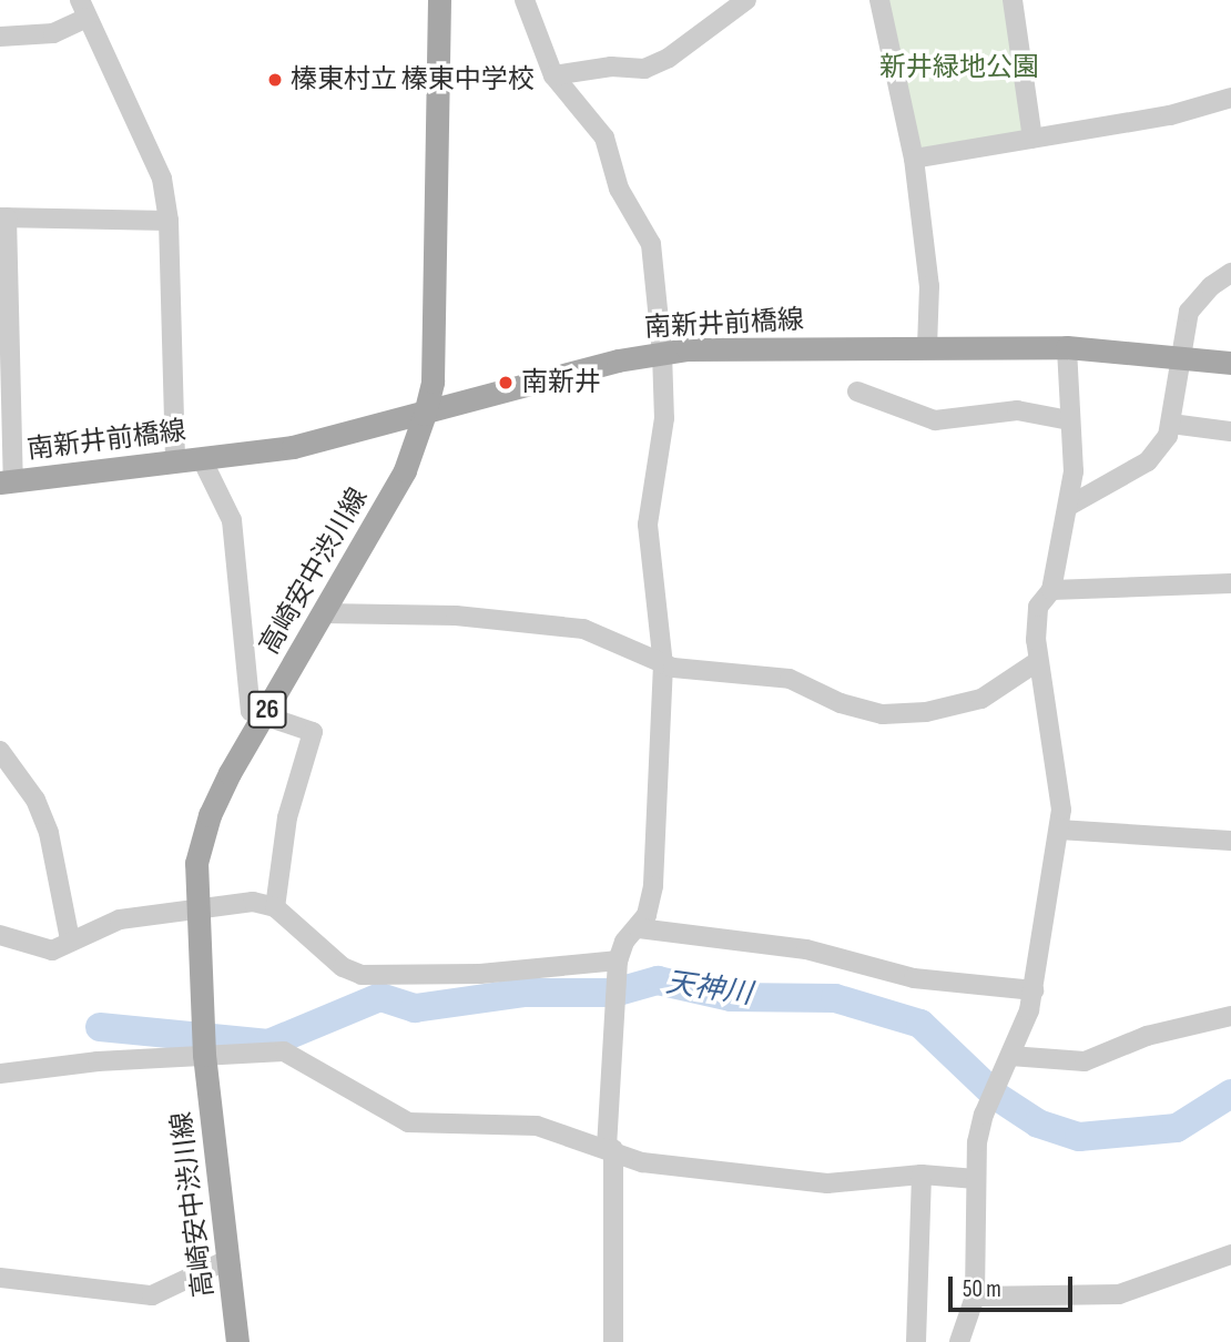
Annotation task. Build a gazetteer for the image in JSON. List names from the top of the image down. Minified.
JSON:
{"streets":{"main road":["南新井前橋線","高崎安中渋川線","26"]},"crossings":[["南新井前橋線","高崎安中渋川線"]],"water":["天神川"],"parks":["新井緑地公園"],"places":["榛東村立 榛東中学校","南新井"],"scale_bar":"50 m"}
